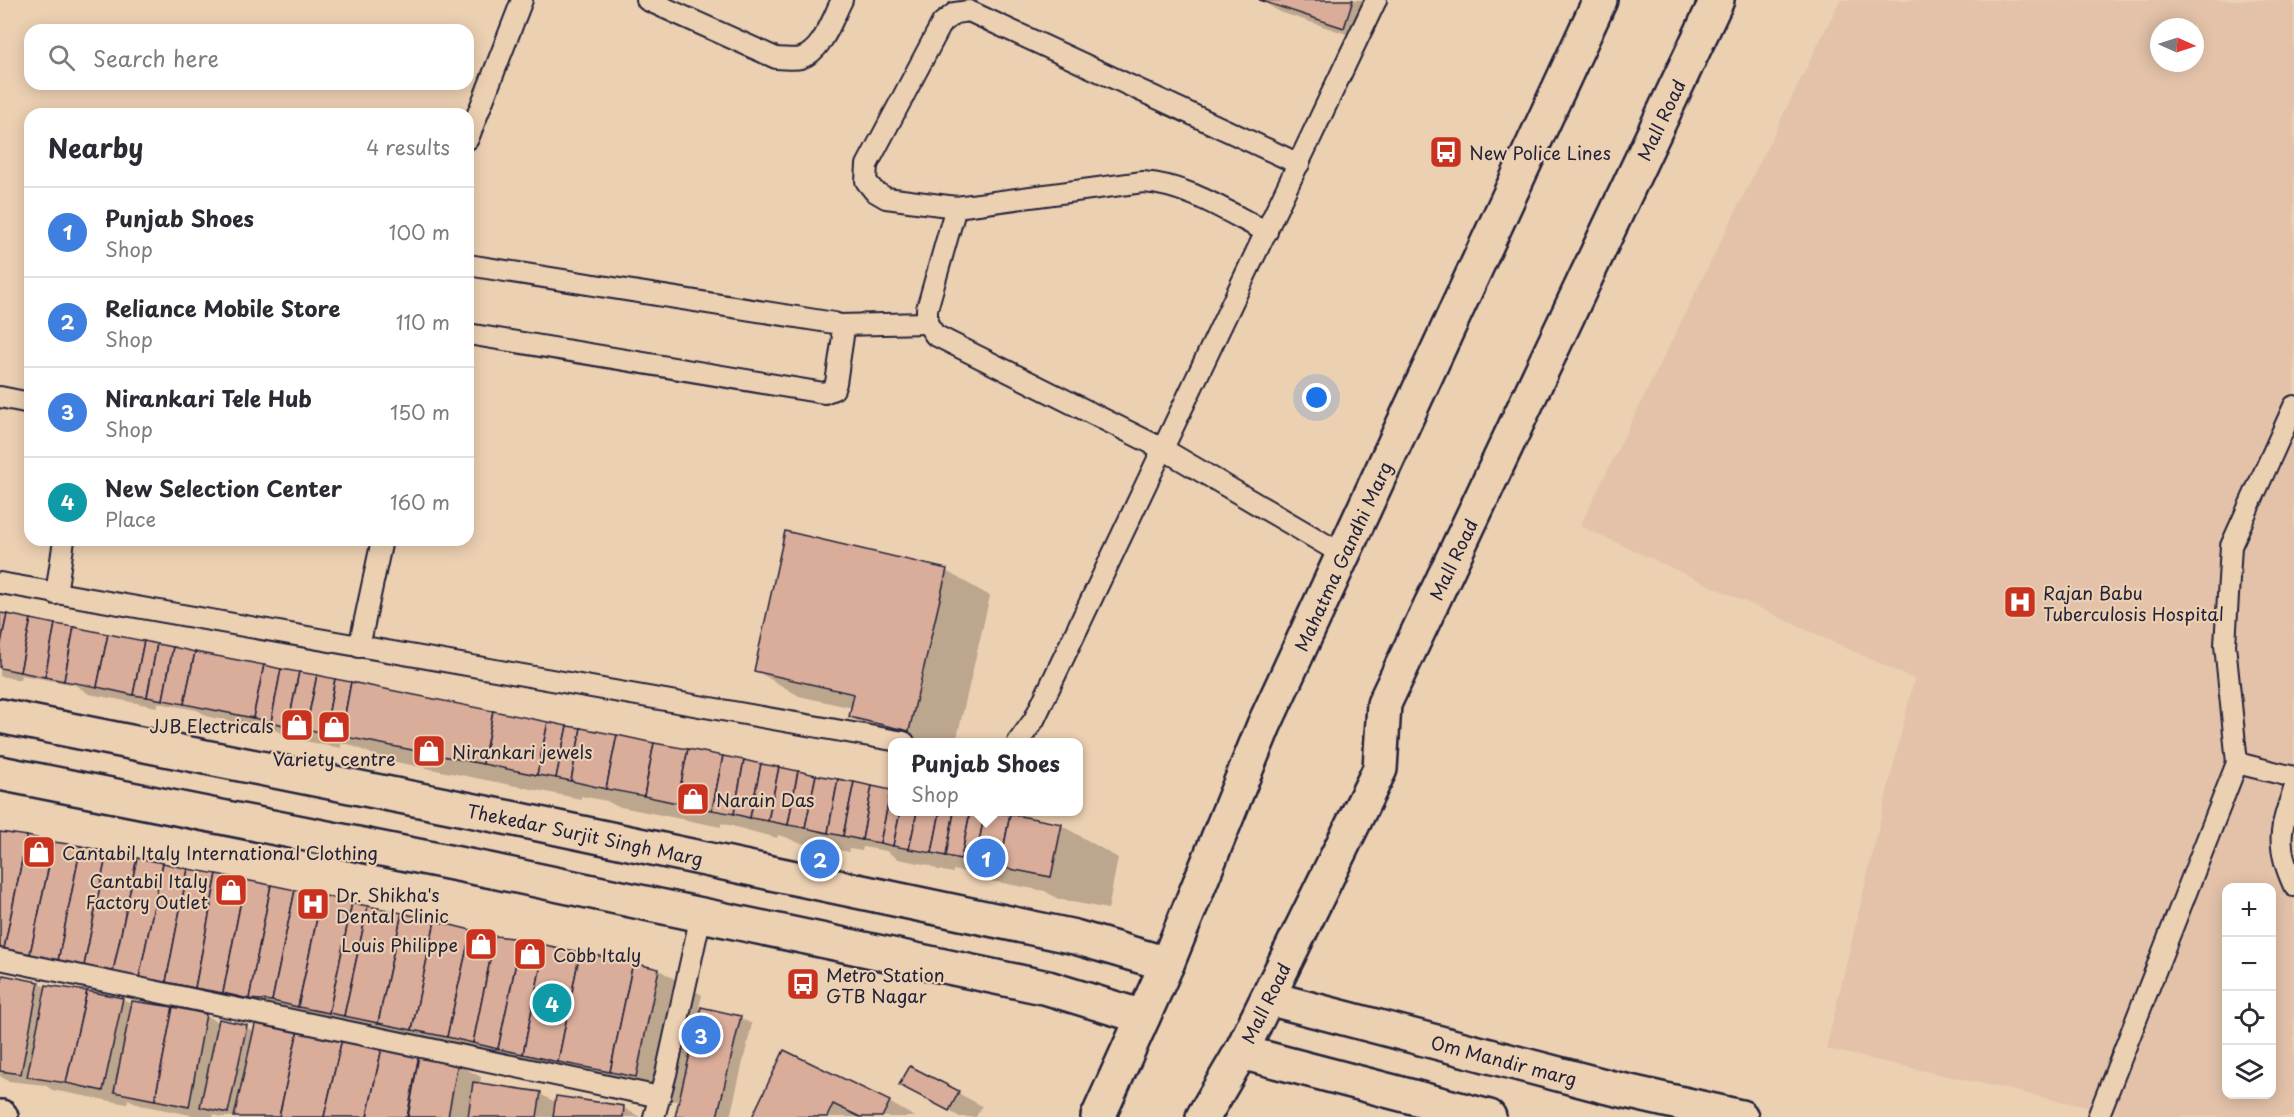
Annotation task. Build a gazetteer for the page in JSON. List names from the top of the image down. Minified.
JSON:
{"streets":{"main road":["Mall Road","Mahatma Gandhi Marg","Thekedar Surjit Singh Marg","Om Mandir marg"]},"crossings":[["Mall Road","Om Mandir marg"],["Mahatma Gandhi Marg","Thekedar Surjit Singh Marg"]],"places":{"bus stop":["New Police Lines","Metro Station GTB Nagar"],"hospital":["Rajan Babu Tuberculosis Hospital","Dr. Shikha's Dental Clinic"],"shop":["JJB Electricals","Variety centre","Nirankari jewels","Narain Das","Cantabil Italy International Clothing","Cantabil Italy Factory Outlet","Louis Philippe","Cobb Italy"]},"north":"right","page":{"search":"Search here","heading":["Nearby","4 results"],"list":[{"mark":"1","name":"Punjab Shoes","note":"Shop","value":"100 m"},{"mark":"2","name":"Reliance Mobile Store","note":"Shop","value":"110 m"},{"mark":"3","name":"Nirankari Tele Hub","note":"Shop","value":"150 m"},{"mark":"4","name":"New Selection Center","note":"Place","value":"160 m"}],"popup":["Punjab Shoes","Shop"],"pins":["1","2","4","3"],"map_buttons":["+","−"]}}
